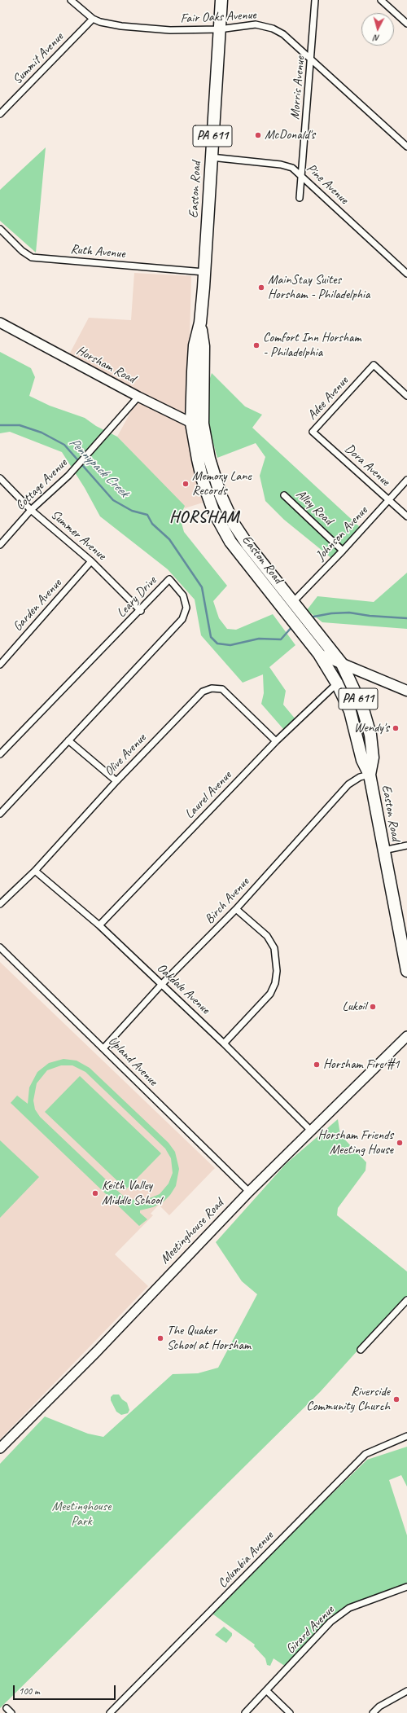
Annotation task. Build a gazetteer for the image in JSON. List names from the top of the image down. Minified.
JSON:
{"streets":{"highway":["PA 611","Easton Road"],"street":["Fair Oaks Avenue","Summit Avenue","Morris Avenue","Pine Avenue","Ruth Avenue","Horsham Road","Adee Avenue","Dora Avenue","Cottage Avenue","Alley Road","Johnson Avenue","Summer Avenue","Leary Drive","Garden Avenue","Olive Avenue","Laurel Avenue","Birch Avenue","Oakdale Avenue","Upland Avenue","Meetinghouse Road","Columbia Avenue","Girard Avenue"]},"crossings":[["Fair Oaks Avenue","Summit Avenue"],["Fair Oaks Avenue","Morris Avenue"],["Fair Oaks Avenue","Easton Road"],["Morris Avenue","Pine Avenue"],["Pine Avenue","Easton Road"],["Easton Road","Ruth Avenue"],["Easton Road","Horsham Road"],["Easton Road","Johnson Avenue"],["Easton Road","Laurel Avenue"],["Easton Road","Birch Avenue"],["Horsham Road","Cottage Avenue"],["Adee Avenue","Dora Avenue"],["Dora Avenue","Johnson Avenue"],["Cottage Avenue","Summer Avenue"],["Alley Road","Johnson Avenue"],["Summer Avenue","Leary Drive"],["Summer Avenue","Garden Avenue"],["Olive Avenue","Laurel Avenue"],["Olive Avenue","Oakdale Avenue"],["Laurel Avenue","Oakdale Avenue"],["Birch Avenue","Oakdale Avenue"],["Birch Avenue","Upland Avenue"],["Oakdale Avenue","Meetinghouse Road"],["Upland Avenue","Meetinghouse Road"]],"districts":["HORSHAM"],"water":["Pennypack Creek"],"parks":["Meetinghouse Park"],"places":["McDonald's","MainStay Suites Horsham - Philadelphia","Comfort Inn Horsham - Philadelphia","Memory Lane Records","Wendy's","Lukoil","Horsham Fire #1","Horsham Friends Meeting House","Keith Valley Middle School","The Quaker School at Horsham","Riverside Community Church"],"scale_bar":"100 m","north":"bottom"}
